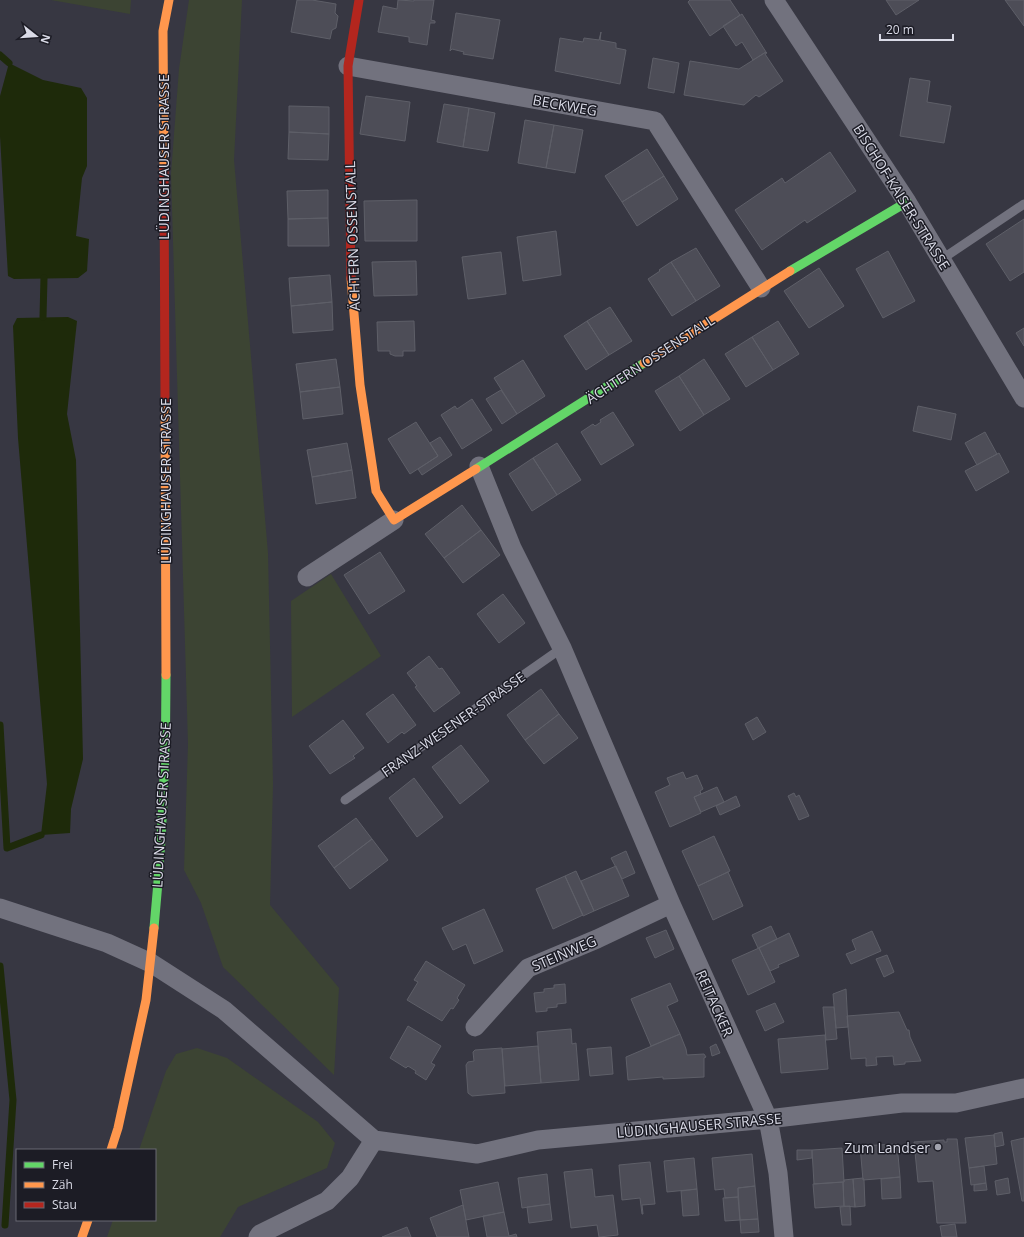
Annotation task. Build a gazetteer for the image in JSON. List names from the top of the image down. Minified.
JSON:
{"streets":{"street":["BECKWEG","LÜDINGHAUSER STRASSE","BISCHOF-KAISER-STRASSE","ÄCHTERN OSSENSTALL","STEINWEG","REITACKER"],"lane":["FRANZ-WESENER-STRASSE"]},"crossings":[["BECKWEG","ÄCHTERN OSSENSTALL"],["LÜDINGHAUSER STRASSE","REITACKER"],["BISCHOF-KAISER-STRASSE","ÄCHTERN OSSENSTALL"],["FRANZ-WESENER-STRASSE","REITACKER"],["STEINWEG","REITACKER"]],"places":["Zum Landser"],"legend":["Frei","Zäh","Stau"],"scale_bar":"20 m","north":"right"}
